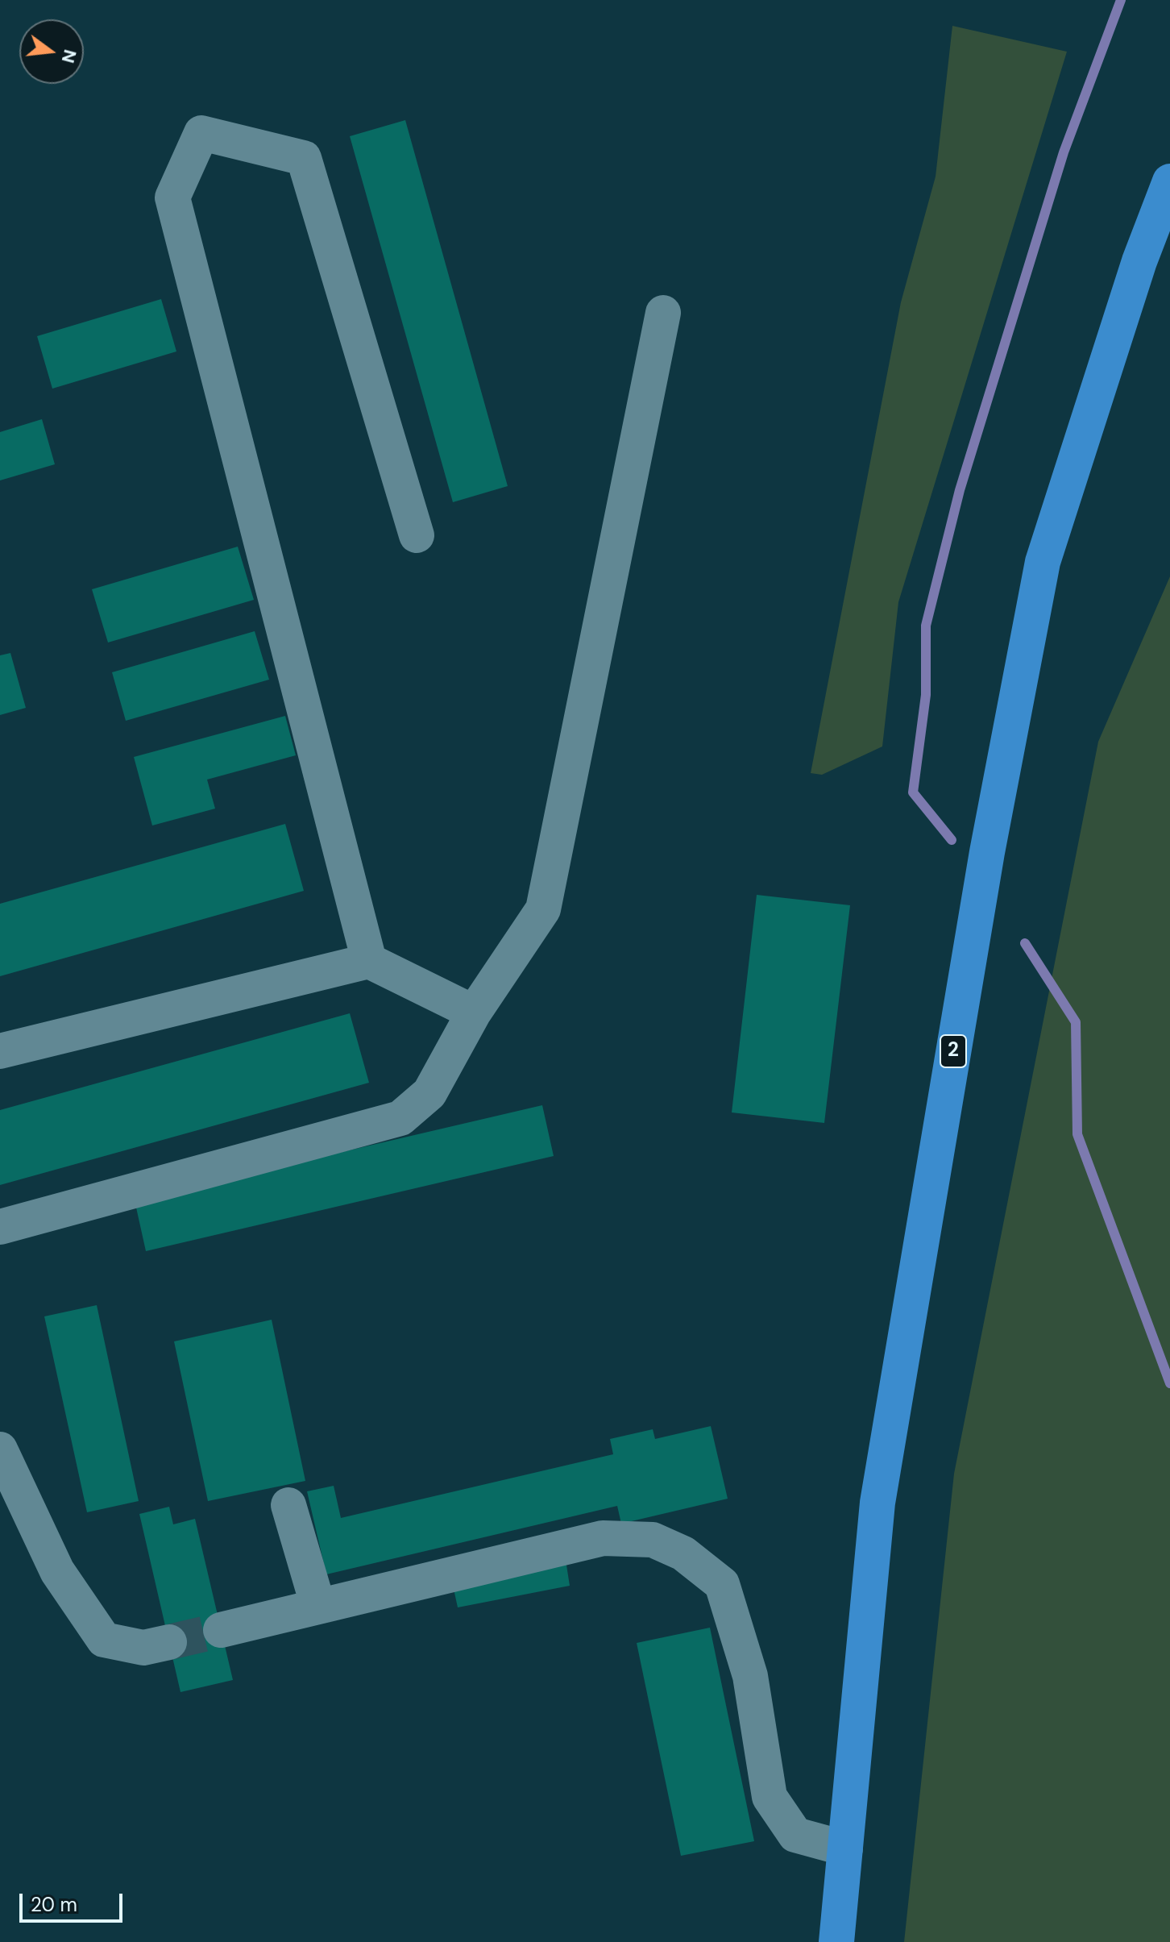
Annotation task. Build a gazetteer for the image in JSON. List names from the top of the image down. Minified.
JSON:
{"streets":{"main road":["2"]},"scale_bar":"20 m","north":"right"}
